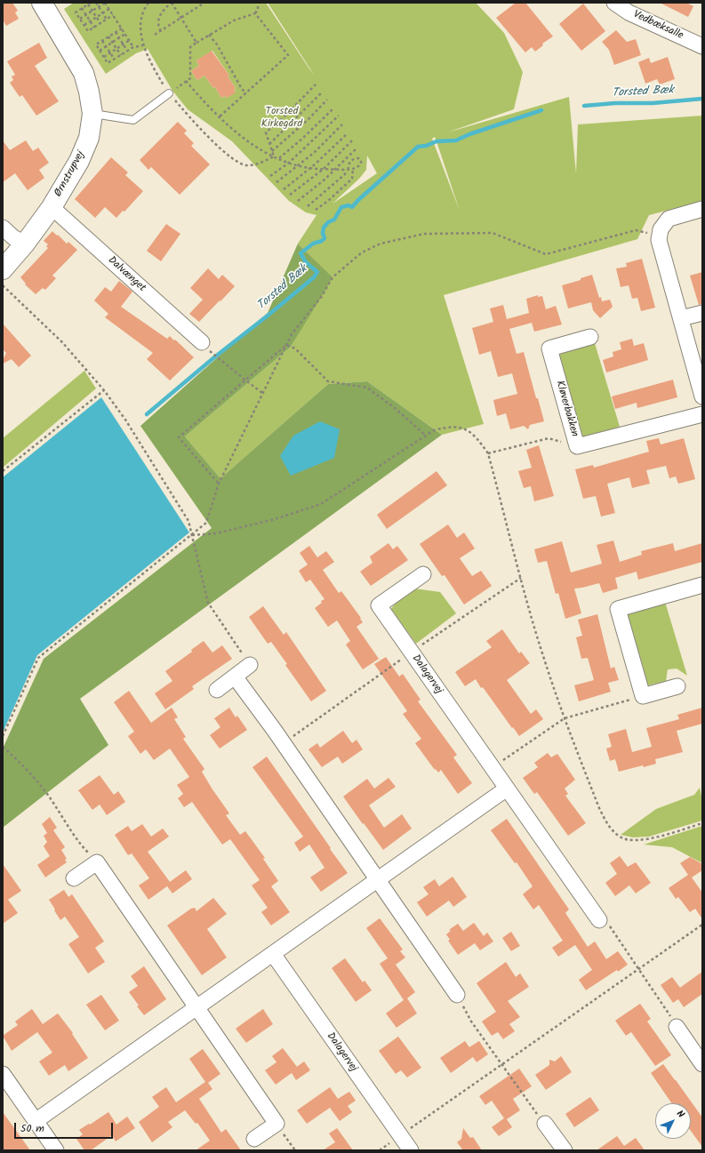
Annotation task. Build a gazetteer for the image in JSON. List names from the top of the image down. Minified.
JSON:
{"streets":{"street":["Vedbæksalle","Ørnstrupvej","Dalvænget","Kløverbakken","Dalagervej"]},"crossings":[["Ørnstrupvej","Dalvænget"]],"water":["Torsted Bæk"],"parks":["Torsted Kirkegård"],"scale_bar":"50 m","north":"top right"}
